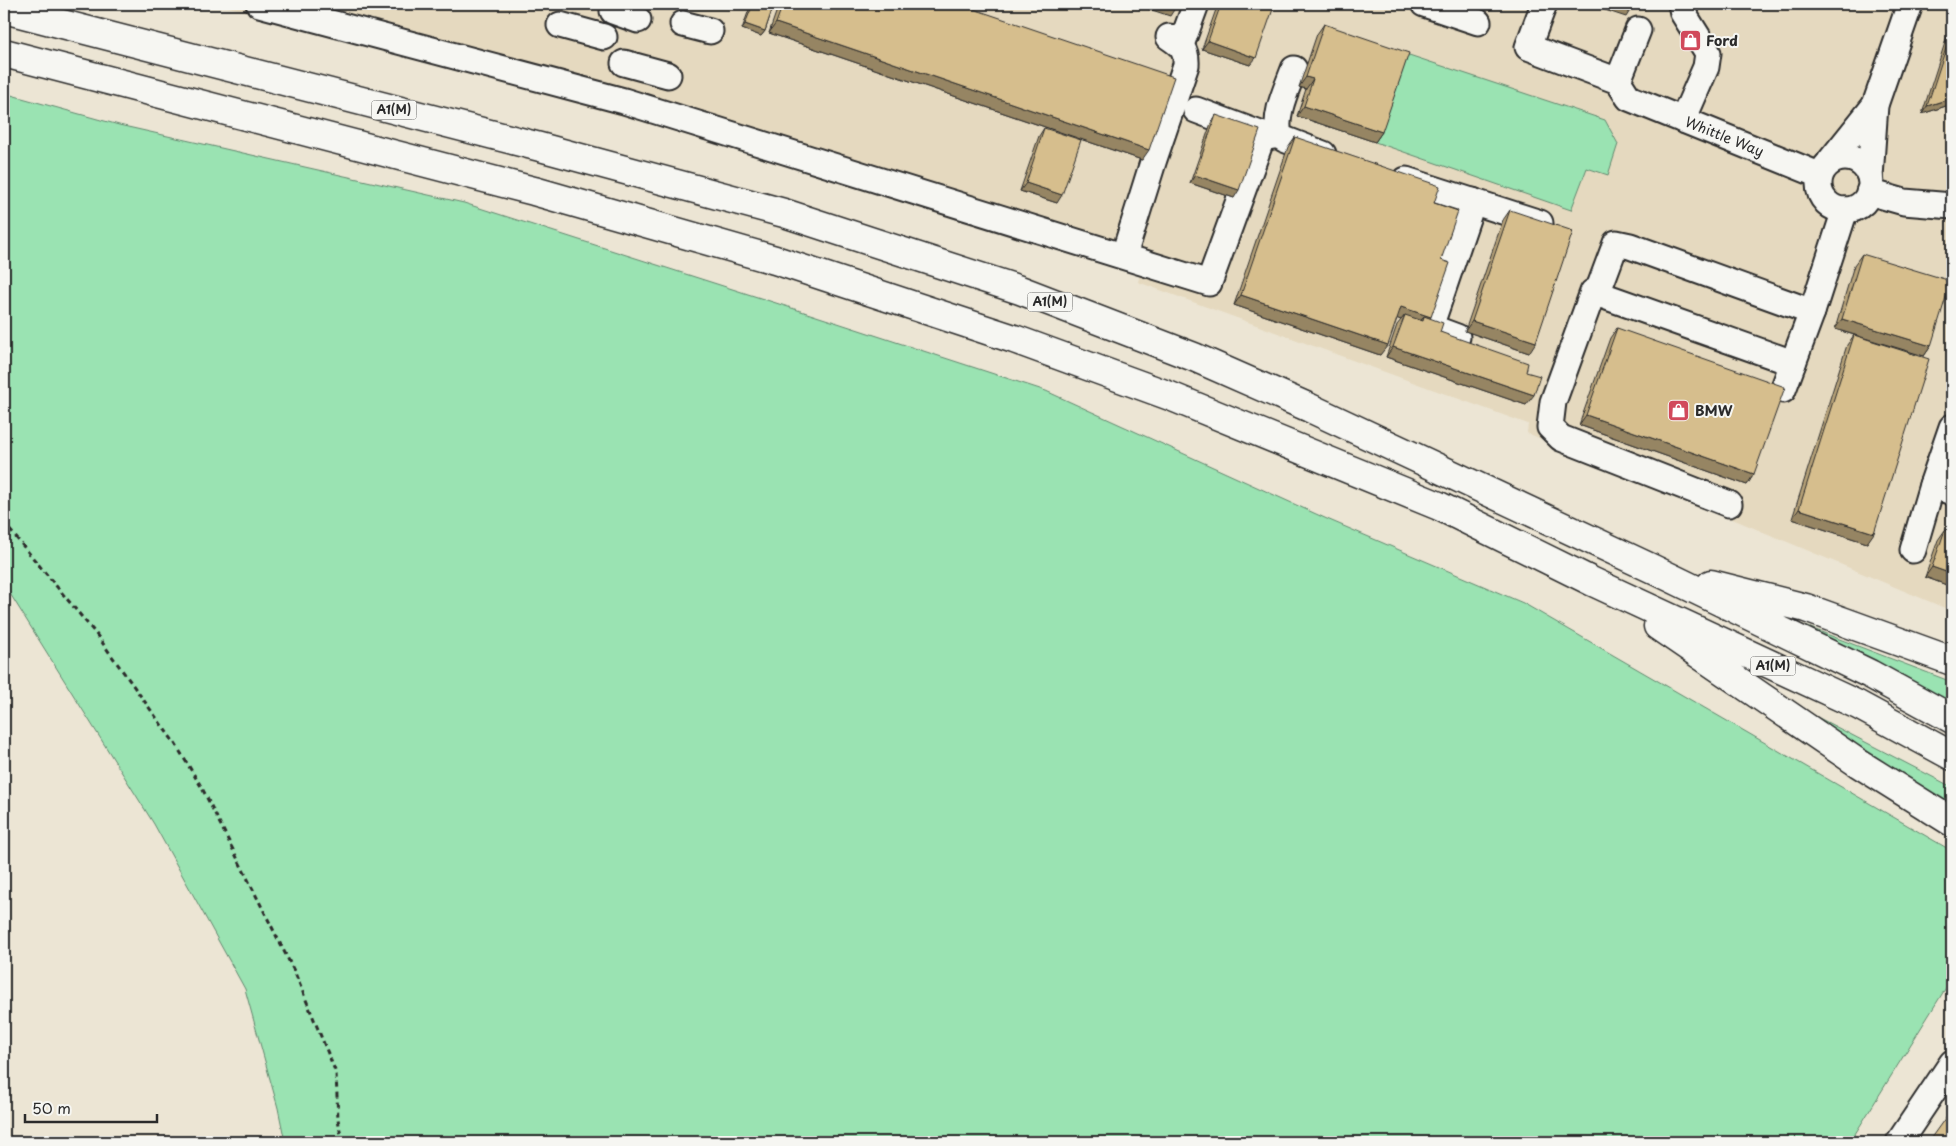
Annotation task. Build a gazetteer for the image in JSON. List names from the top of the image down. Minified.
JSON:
{"streets":{"highway":["A1(M)"],"street":["Whittle Way"]},"places":{"shop":["Ford","BMW"]},"scale_bar":"50 m"}
